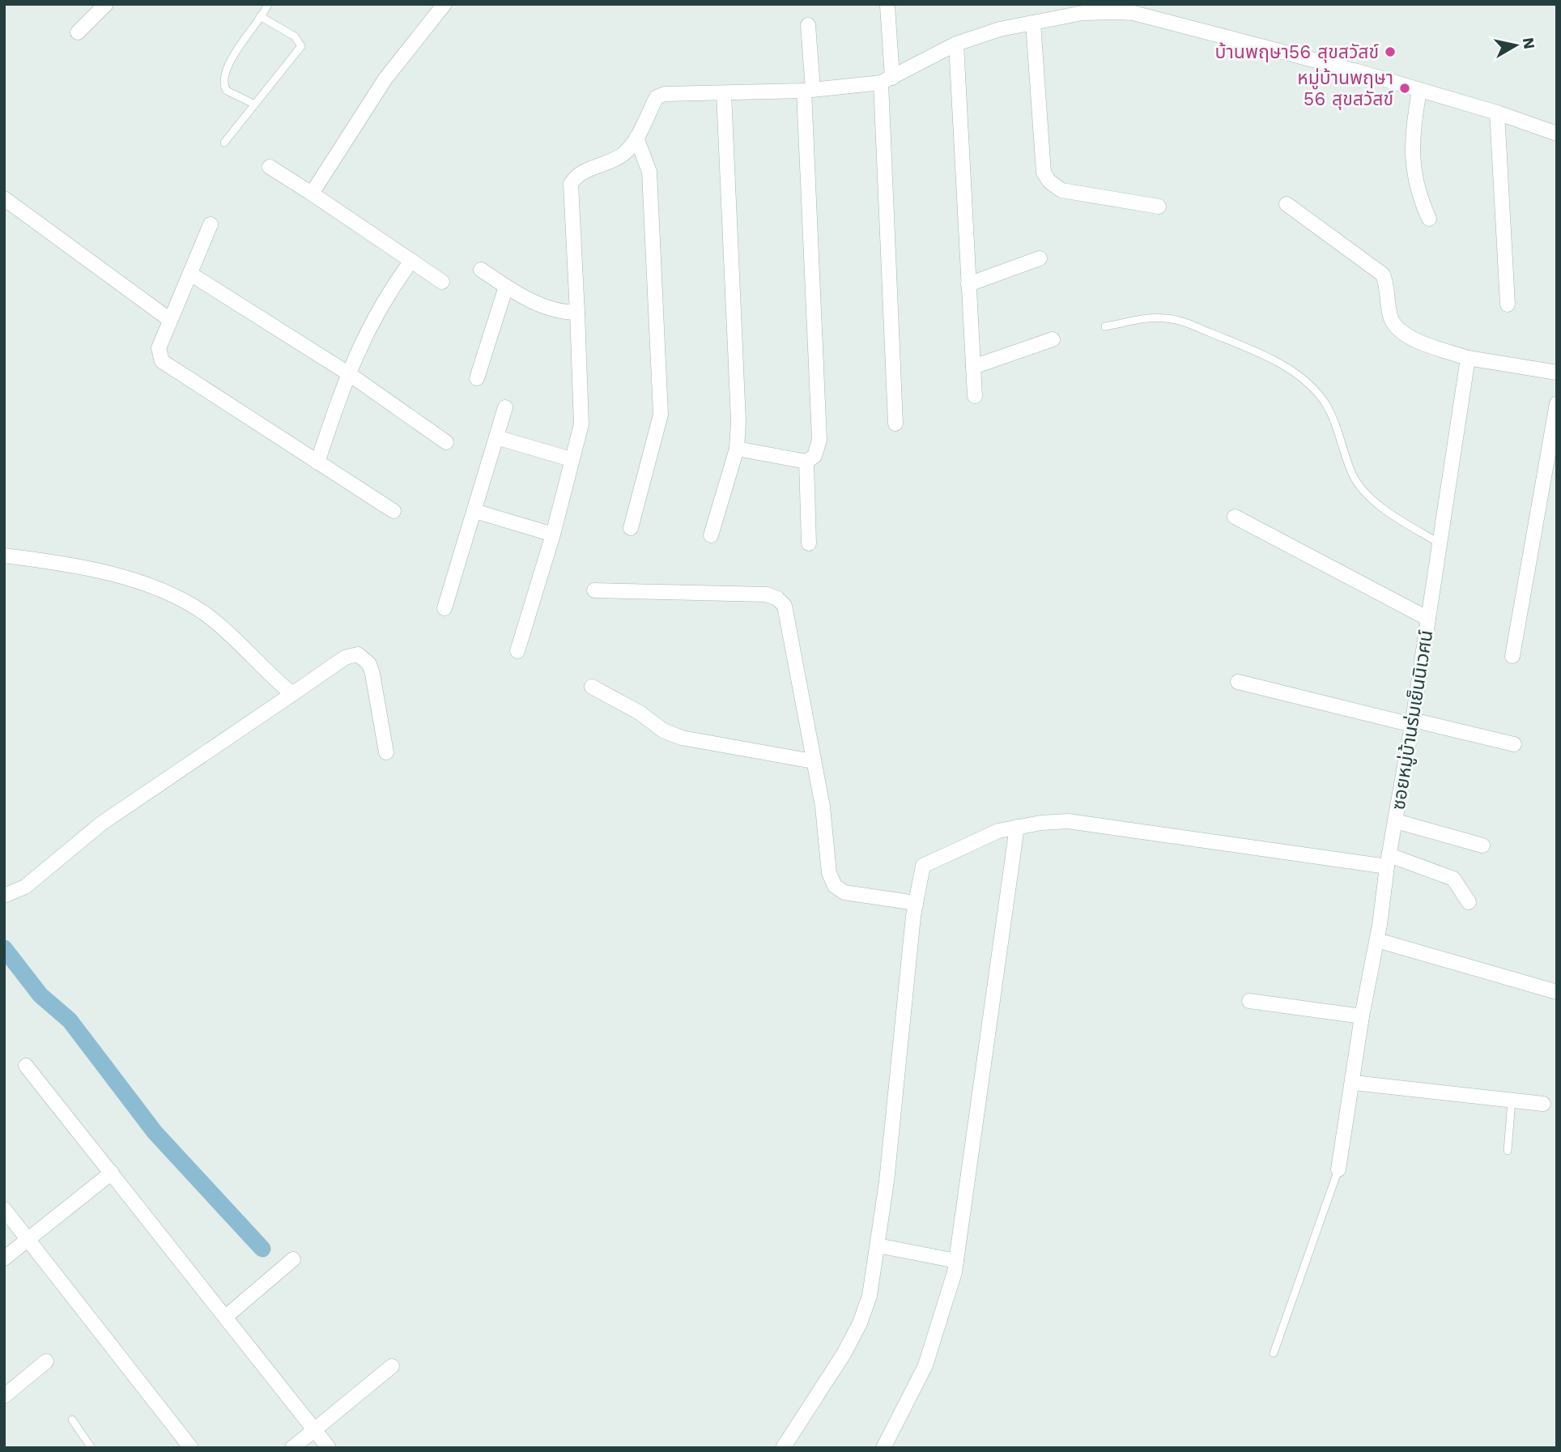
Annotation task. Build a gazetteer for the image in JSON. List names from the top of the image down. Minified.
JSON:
{"streets":{"street":["ซอยหมู่บ้านร่มเย็นนิเวศน์"]},"places":["บ้านพฤษา56 สุขสวัสข์","หมู่บ้านพฤษา 56 สุขสวัสข์"],"north":"right"}
